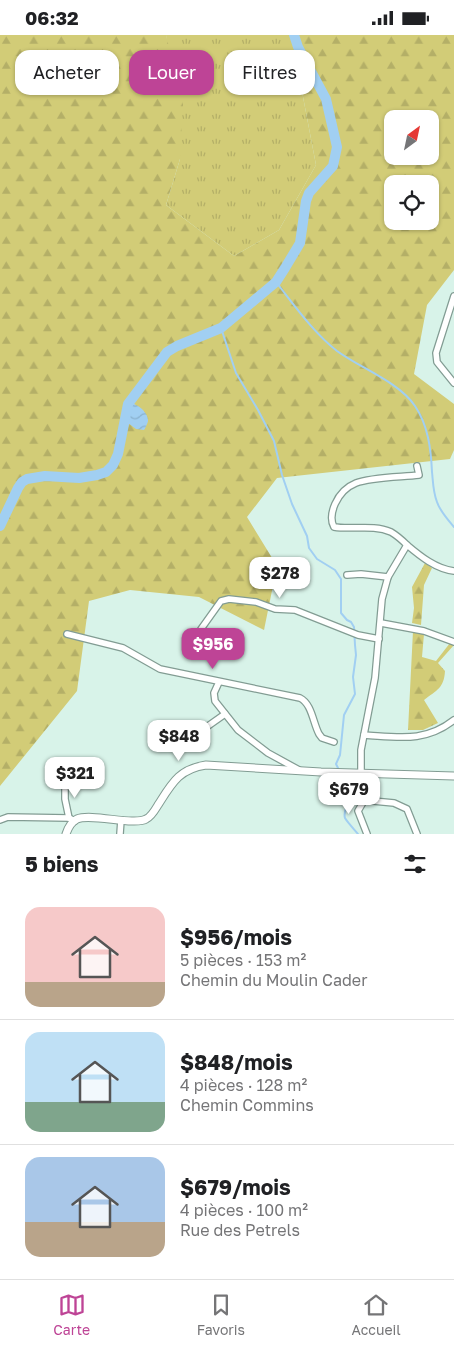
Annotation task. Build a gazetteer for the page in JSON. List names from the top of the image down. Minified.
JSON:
{"north":"top right","page":{"status":"06:32","chip":["Acheter","Louer","Filtres"],"price":["$278","$956","$848","$321","$679"],"heading":"5 biens","list":[{"name":"$956/mois","note":"5 pièces · 153 m² · Chemin du Moulin Cader"},{"name":"$848/mois","note":"4 pièces · 128 m² · Chemin Commins"},{"name":"$679/mois","note":"4 pièces · 100 m² · Rue des Petrels"}],"tabs":["Carte","Favoris","Accueil"]}}
